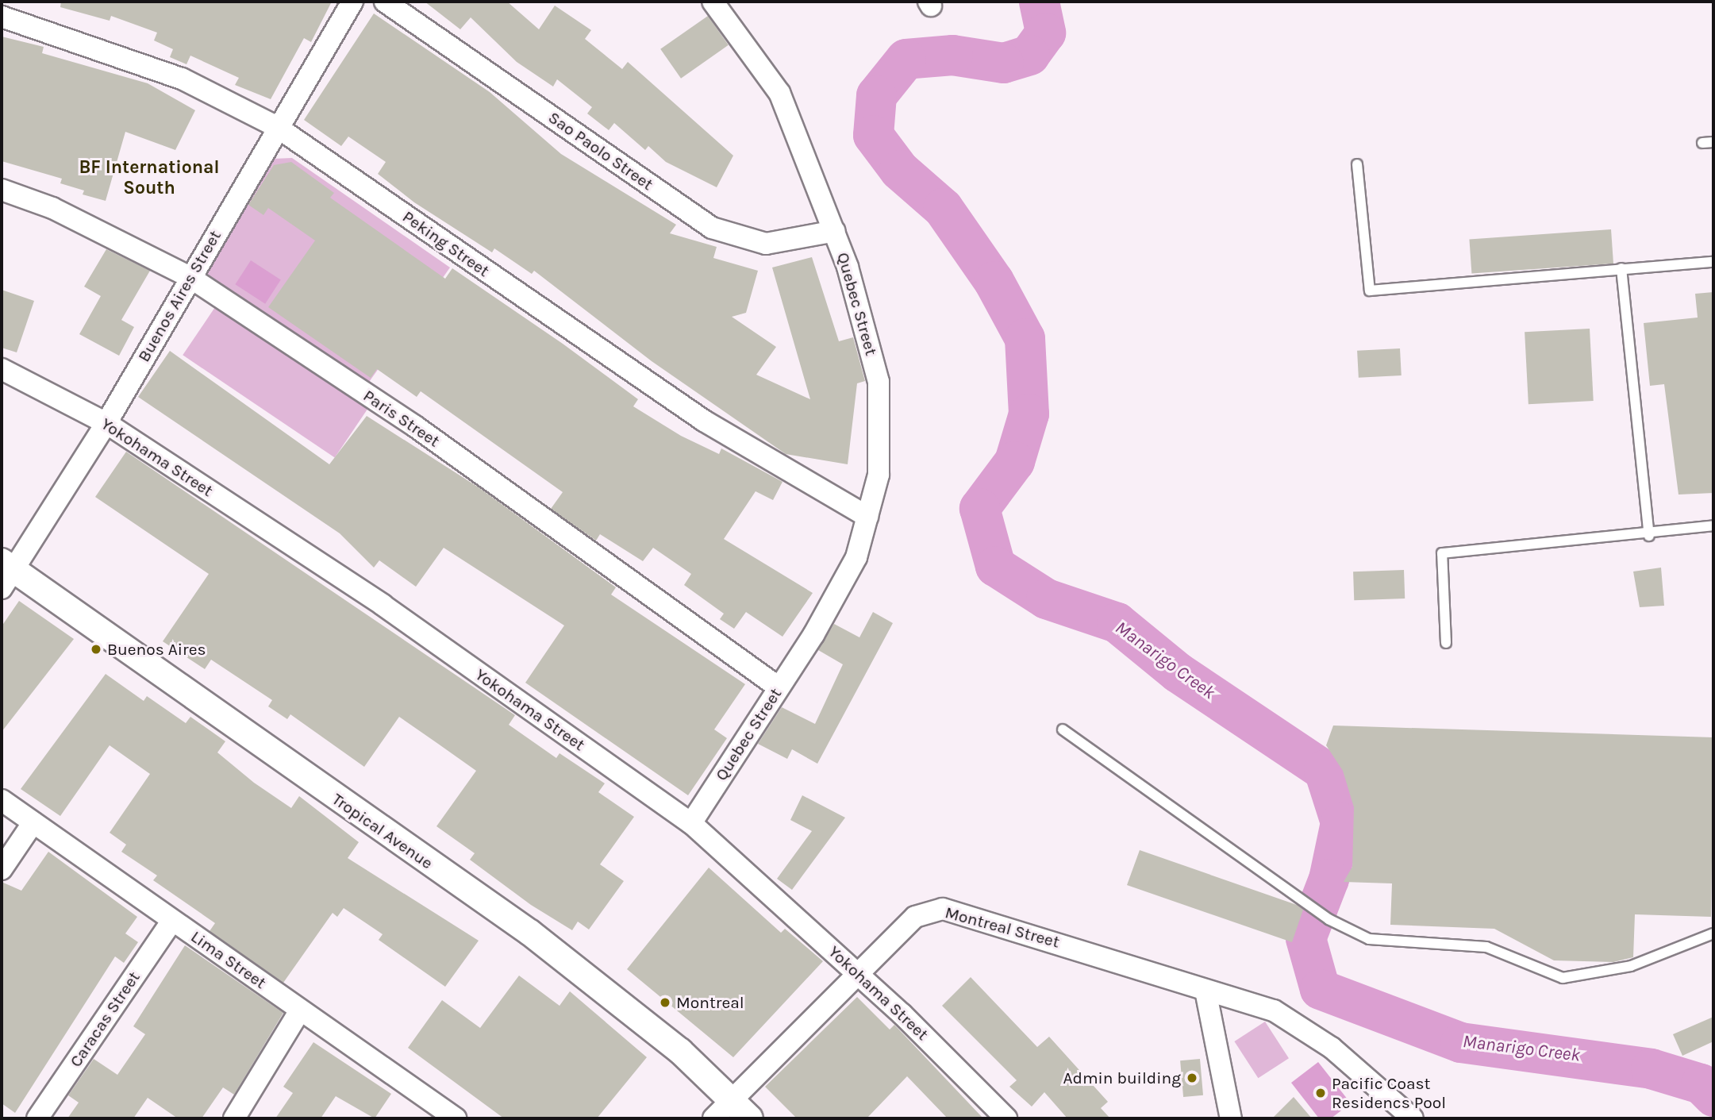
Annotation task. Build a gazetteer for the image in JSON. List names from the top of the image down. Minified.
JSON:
{"streets":{"street":["Sao Paolo Street","Peking Street","Buenos Aires Street","Quebec Street","Paris Street","Yokohama Street","Tropical Avenue","Montreal Street","Lima Street","Caracas Street"]},"crossings":[["Sao Paolo Street","Quebec Street"],["Peking Street","Buenos Aires Street"],["Peking Street","Quebec Street"],["Buenos Aires Street","Paris Street"],["Buenos Aires Street","Yokohama Street"],["Buenos Aires Street","Tropical Avenue"],["Quebec Street","Paris Street"],["Quebec Street","Yokohama Street"],["Yokohama Street","Montreal Street"],["Tropical Avenue","Montreal Street"],["Lima Street","Caracas Street"]],"districts":["BF International South"],"water":["Manarigo Creek"],"places":["Buenos Aires","Montreal","Admin building","Pacific Coast Residencs Pool"]}
